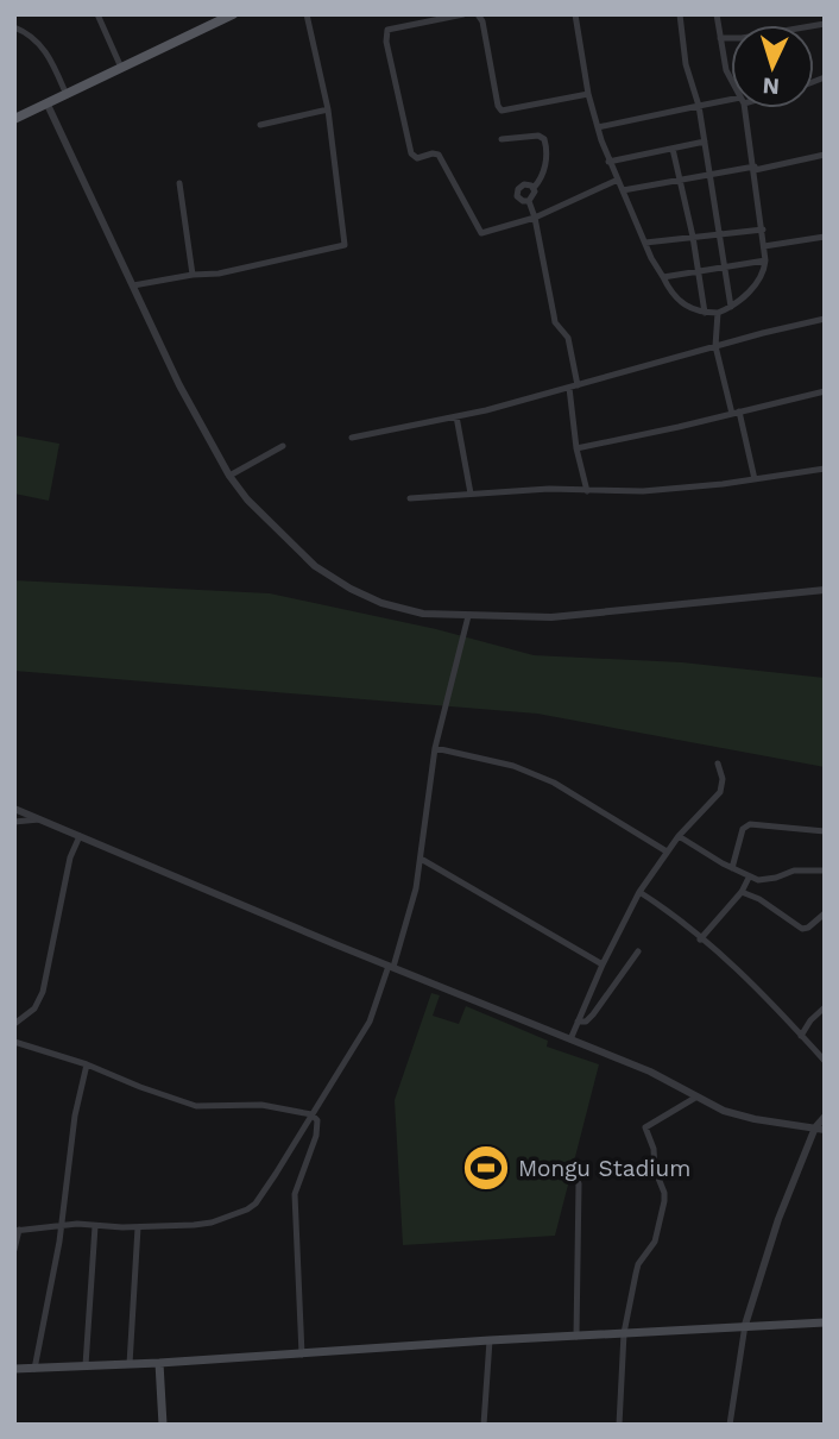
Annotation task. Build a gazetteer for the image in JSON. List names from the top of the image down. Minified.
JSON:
{"places":{"sports":["Mongu Stadium"]},"north":"bottom"}
